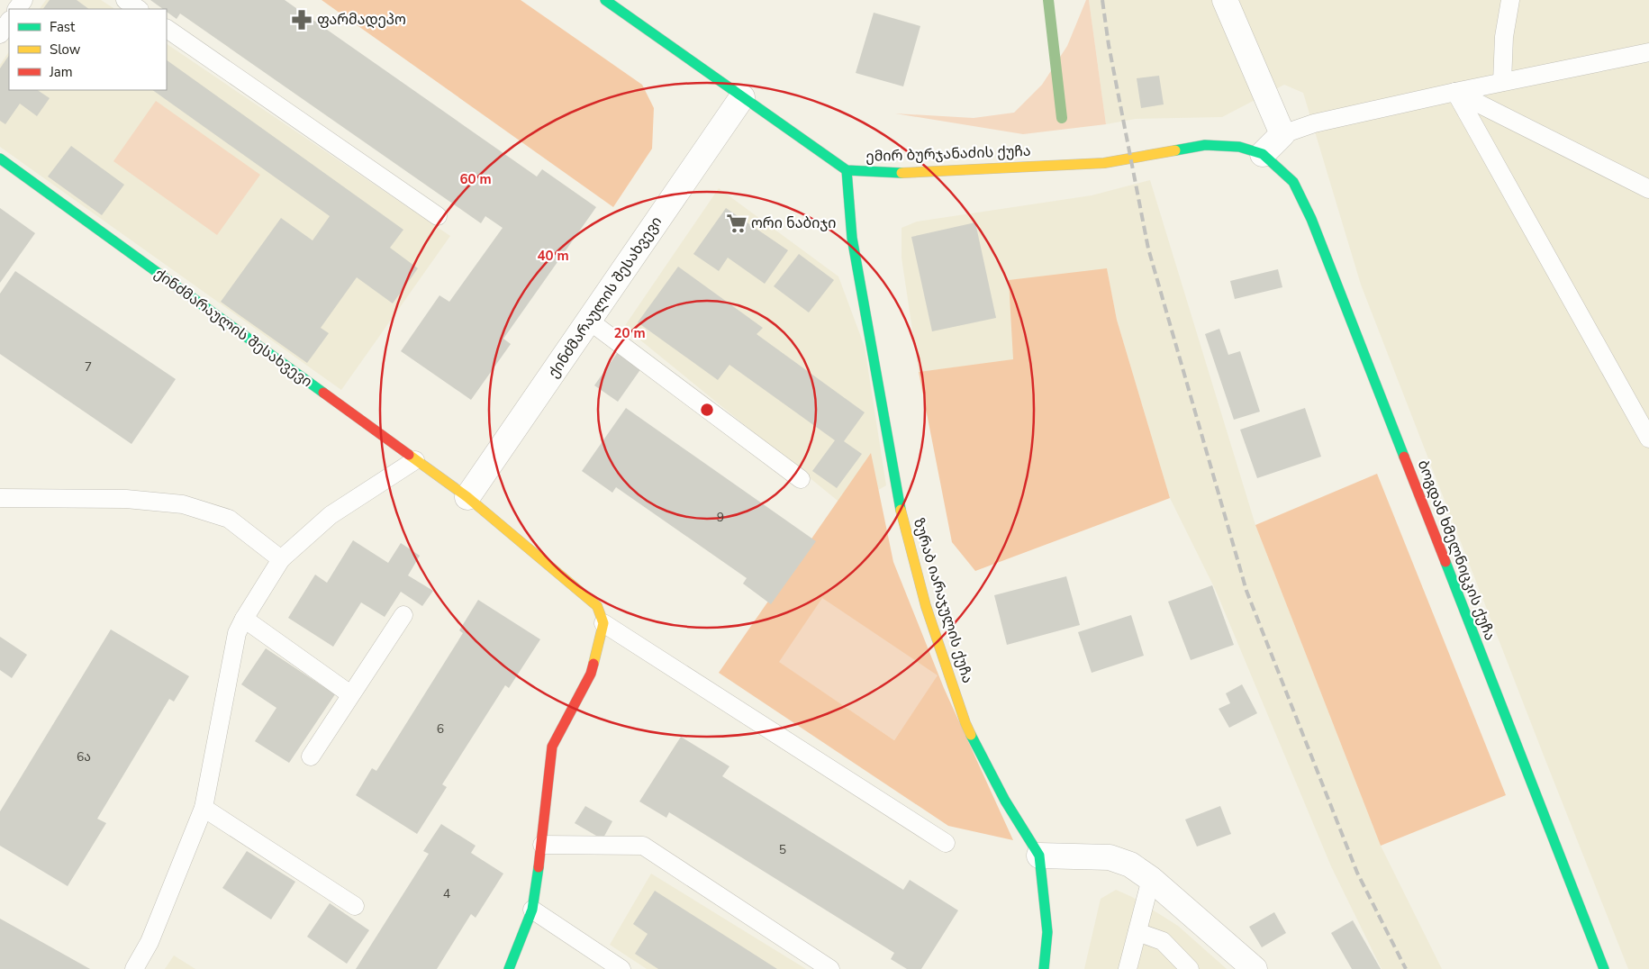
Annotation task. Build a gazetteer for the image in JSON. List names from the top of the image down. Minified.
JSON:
{"streets":{"main road":["ემირ ბურჯანაძის ქუჩა","ქინძმარაულის შესახვევი","ბოგდან ხმელნიცკის ქუჩა","ზურაბ იარაჯულის ქუჩა"]},"crossings":[["ემირ ბურჯანაძის ქუჩა","ქინძმარაულის შესახვევი"],["ემირ ბურჯანაძის ქუჩა","ბოგდან ხმელნიცკის ქუჩა"],["ემირ ბურჯანაძის ქუჩა","ზურაბ იარაჯულის ქუჩა"]],"places":{"pharmacy":["ფარმადეპო"],"supermarket":["ორი ნაბიჯი"]},"house_numbers":["7","9","6","6ა","5","4"],"legend":["Fast","Slow","Jam"],"rings":["60 m","40 m","20 m"]}
